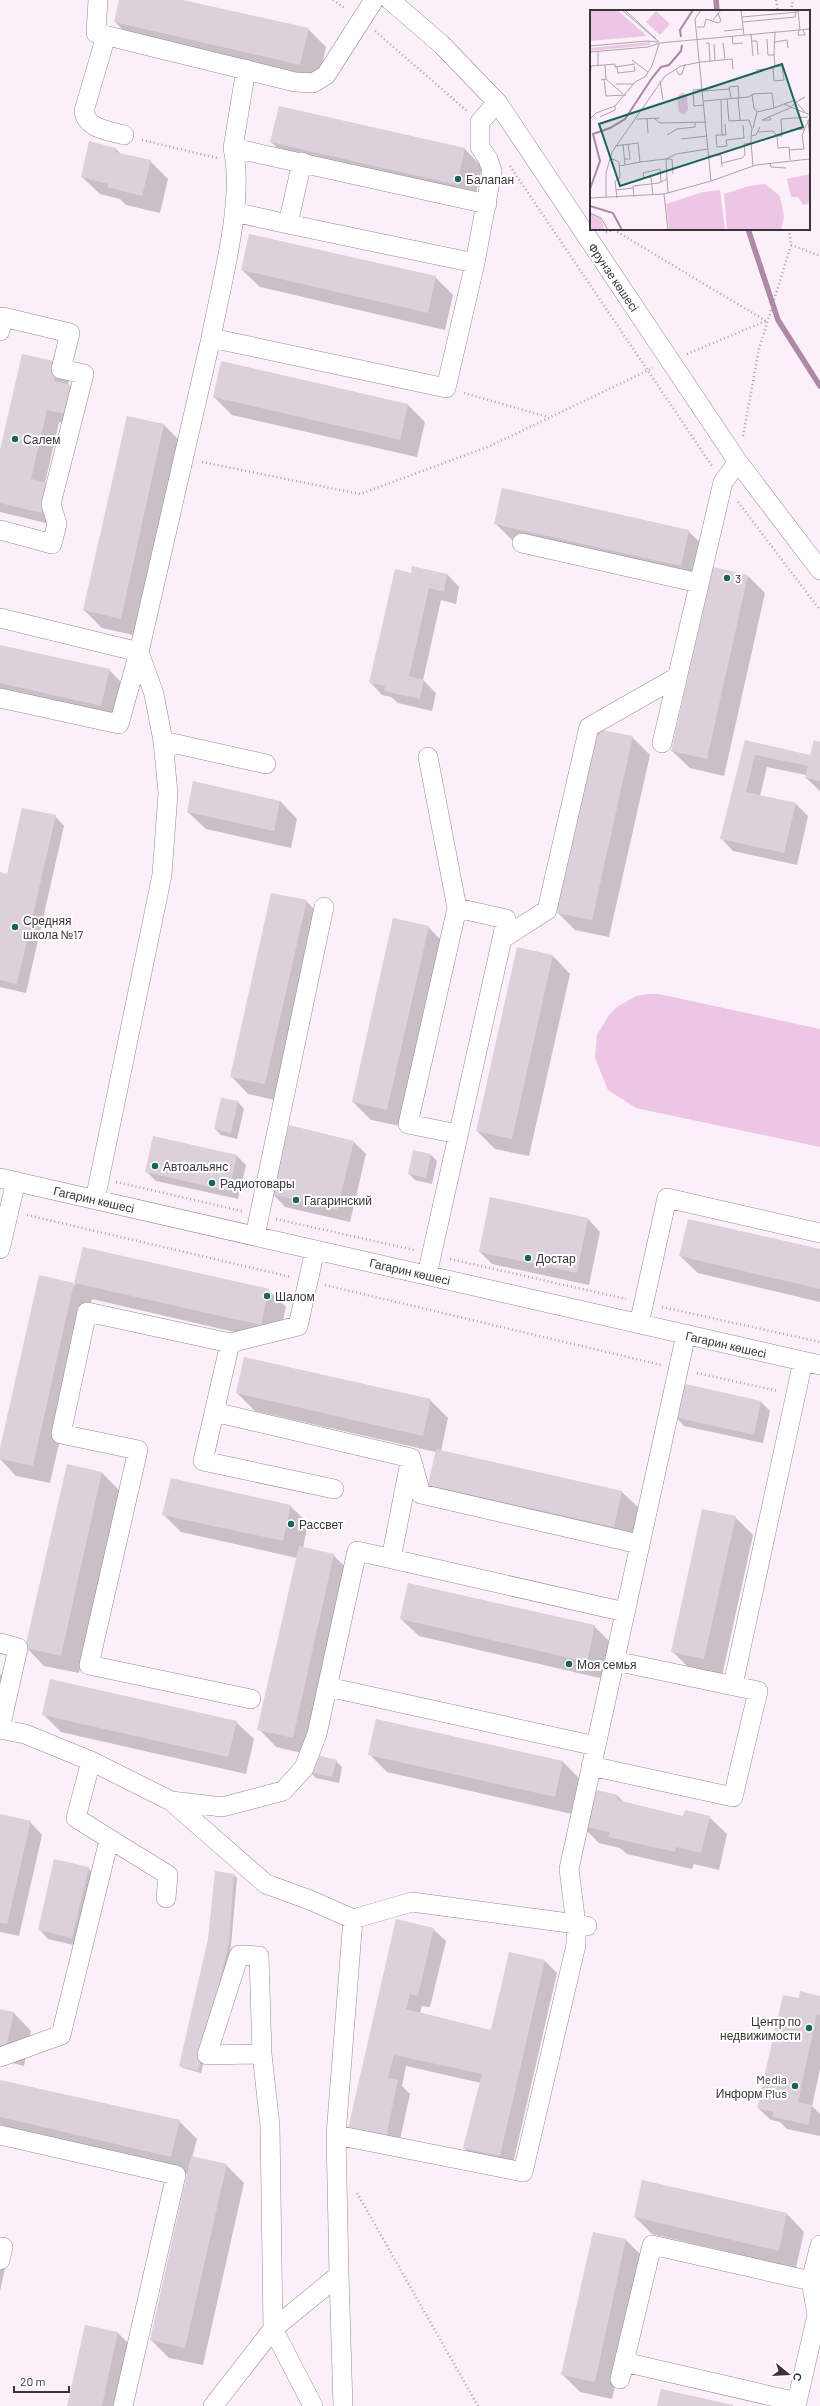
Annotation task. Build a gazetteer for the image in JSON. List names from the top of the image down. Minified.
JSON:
{"streets":{"street":["Фрунзе көшесі","Гагарин көшесі"]},"places":["Балапан","Салем","3","Средняя школа №17","Автоальянс","Радиотовары","Гагаринский","Достар","Шалом","Рассвет","Моя семья","Центр по недвижимости","Media Информ Plus"],"scale_bar":"20 m","north":"right"}
